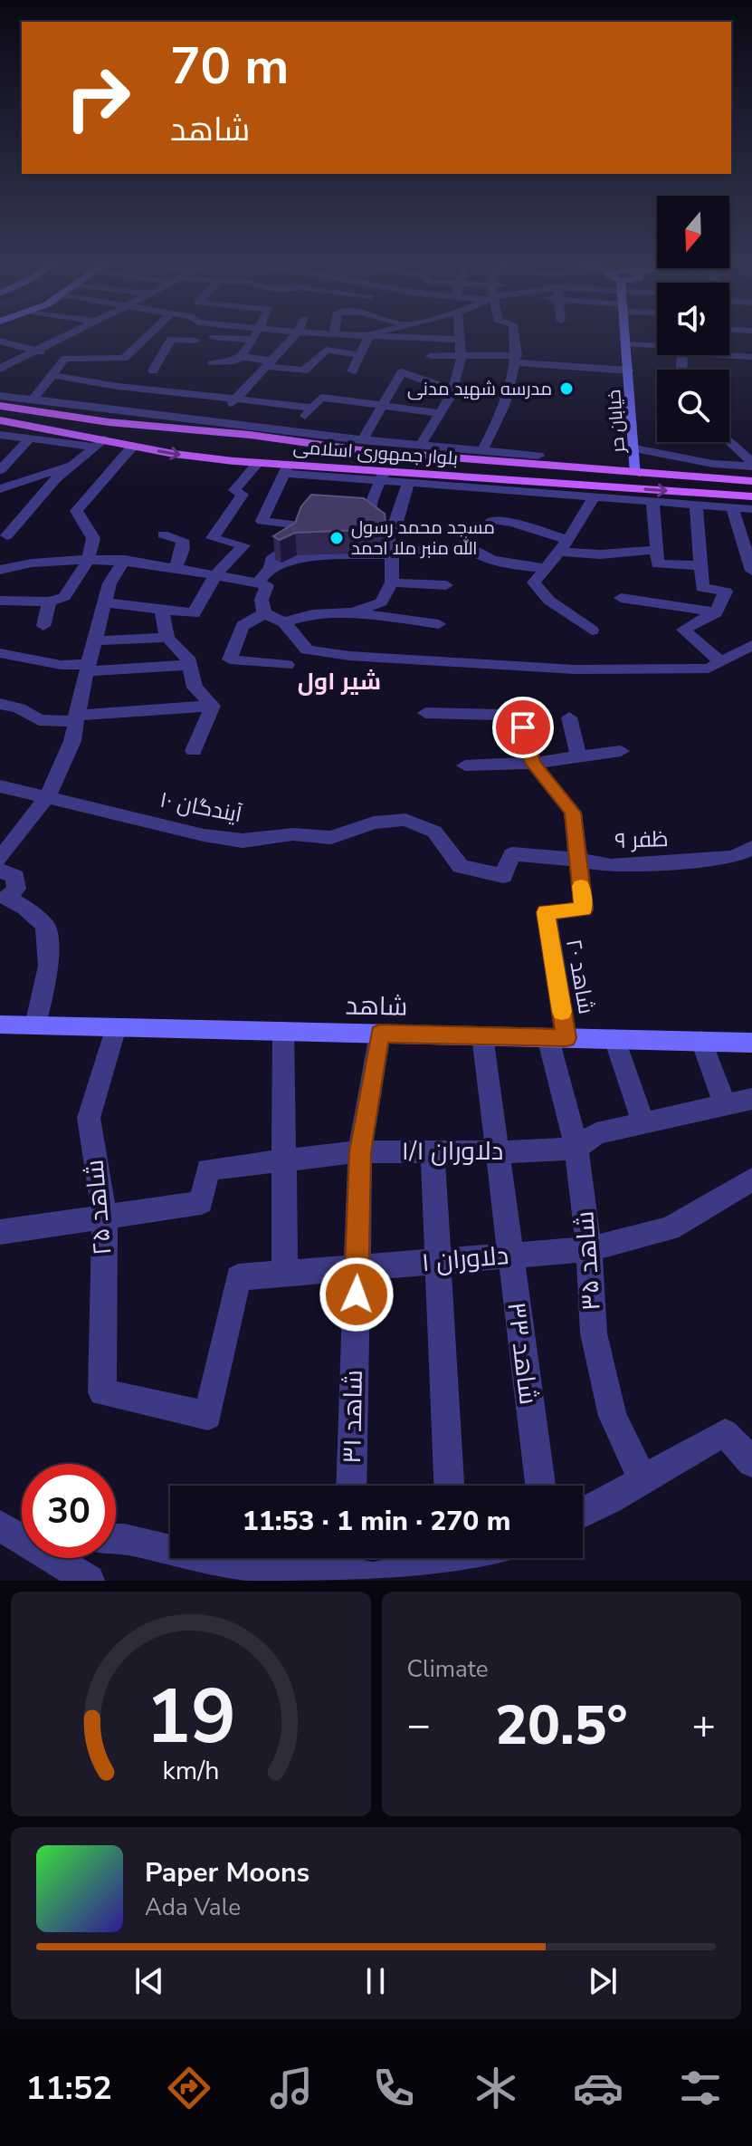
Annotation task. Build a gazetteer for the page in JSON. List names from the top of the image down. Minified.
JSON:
{"streets":{"main road":["خیابان حر","بلوار جمهوری اسلامی","شاهد"],"street":["آیندگان ۱۰","ظفر ۹","شاهد ۲۰","دلاوران ۱/۱","شاهد ۲۵","دلاوران ۱","شاهد ۳۵","شاهد ۳۳","شاهد ۳۱"]},"crossings":[["خیابان حر","بلوار جمهوری اسلامی"],["آیندگان ۱۰","ظفر ۹"],["ظفر ۹","شاهد ۲۰"],["شاهد ۲۰","شاهد"],["شاهد ۲۰","شاهد ۳۵"],["شاهد","شاهد ۲۵"],["شاهد","شاهد ۳۵"],["شاهد","شاهد ۳۳"],["شاهد","شاهد ۳۱"],["دلاوران ۱/۱","شاهد ۲۵"],["دلاوران ۱/۱","شاهد ۳۵"],["دلاوران ۱/۱","شاهد ۳۳"],["دلاوران ۱/۱","شاهد ۳۱"],["شاهد ۲۵","دلاوران ۱"],["دلاوران ۱","شاهد ۳۵"],["دلاوران ۱","شاهد ۳۳"],["دلاوران ۱","شاهد ۳۱"]],"districts":["شیر اول"],"places":["مدرسه شهید مدنی","مسجد محمد رسول الله منبر ملا احمد"],"north":"bottom","page":{"turn":["70 m","شاهد"],"limit":"30","trip":"11:53 · 1 min · 270 m","tile":"Climate","heat":["−","20.5°","+"],"song":["Paper Moons","Ada Vale"],"tabs":"11:52","gauge":["19","km/h"]}}
